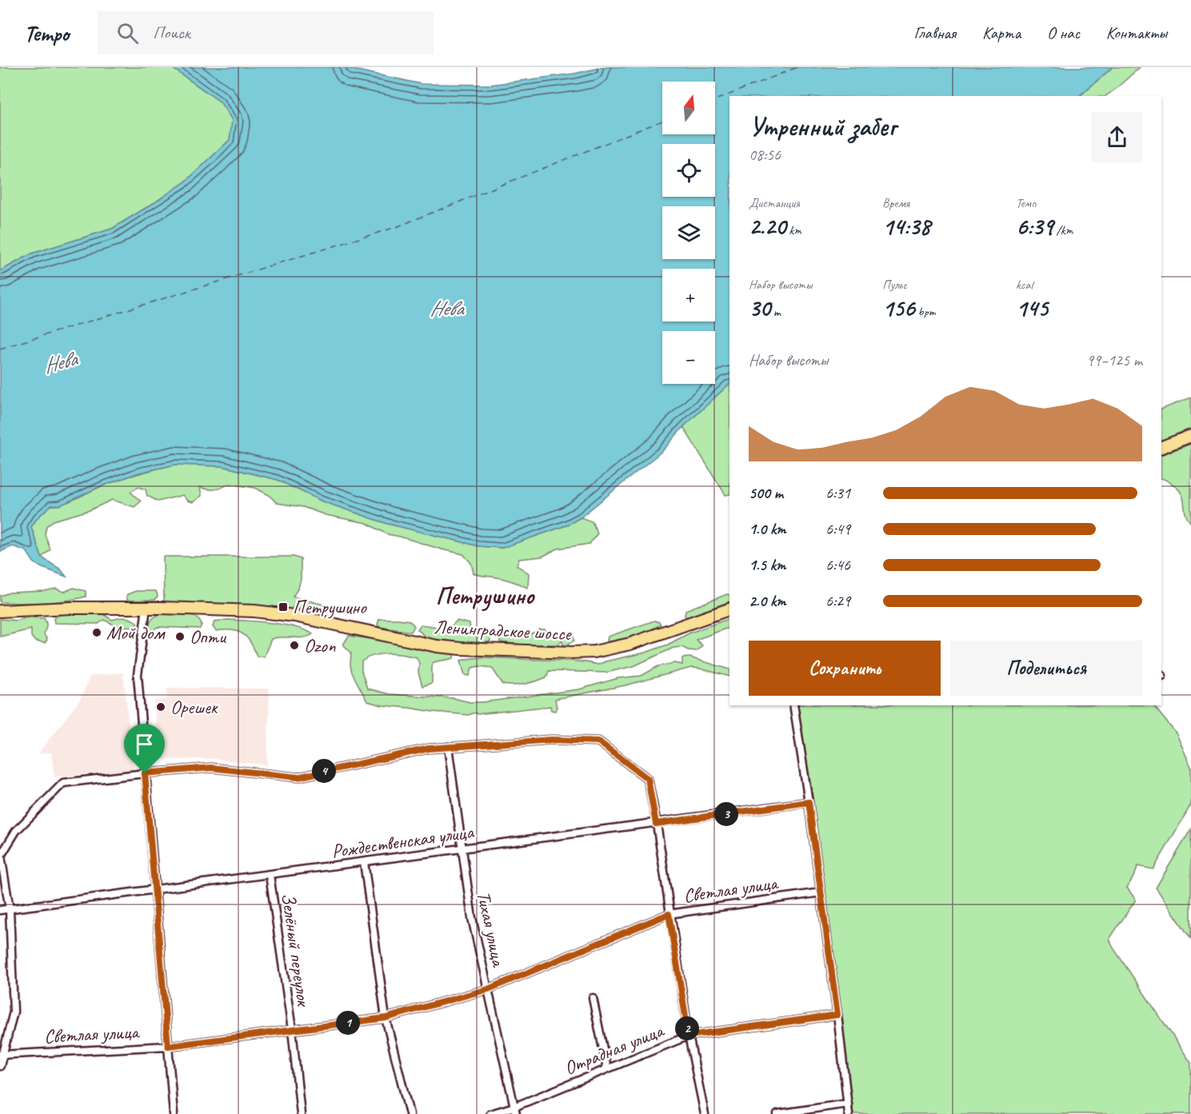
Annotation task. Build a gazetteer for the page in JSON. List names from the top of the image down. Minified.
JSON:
{"streets":{"main road":["Ленинградское шоссе"],"street":["Рождественская улица","Светлая улица","Тихая улица","Зелёный переулок","Отрадная улица"]},"crossings":[["Рождественская улица","Тихая улица"],["Рождественская улица","Зелёный переулок"],["Светлая улица","Тихая улица"],["Светлая улица","Зелёный переулок"],["Тихая улица","Отрадная улица"]],"districts":["Петрушино"],"water":["Нева"],"places":{"transit":["Петрушино"],"other":["Мой дом","Опти","Ozon","Орешек"]},"north":"top","page":{"header":"Tempo","search":"Поиск","nav":["Главная","Карта","О нас","Контакты"],"map_buttons":["+","−"],"heading":["Утренний забег","08:56"],"stats":[["Дистанция","2.20 km"],["Время","14:38"],["Темп","6:39 /km"],["Набор высоты","30 m"],["Пульс","156 bpm"],["kcal","145"]],"chart":["Набор высоты","99–125 m"],"list":[{"name":"500 m","note":"6:31"},{"name":"1.0 km","note":"6:49"},{"name":"1.5 km","note":"6:46"},{"name":"2.0 km","note":"6:29"}],"buttons":["Сохранить","Поделиться"],"pins":["4","3","1","2"]}}
